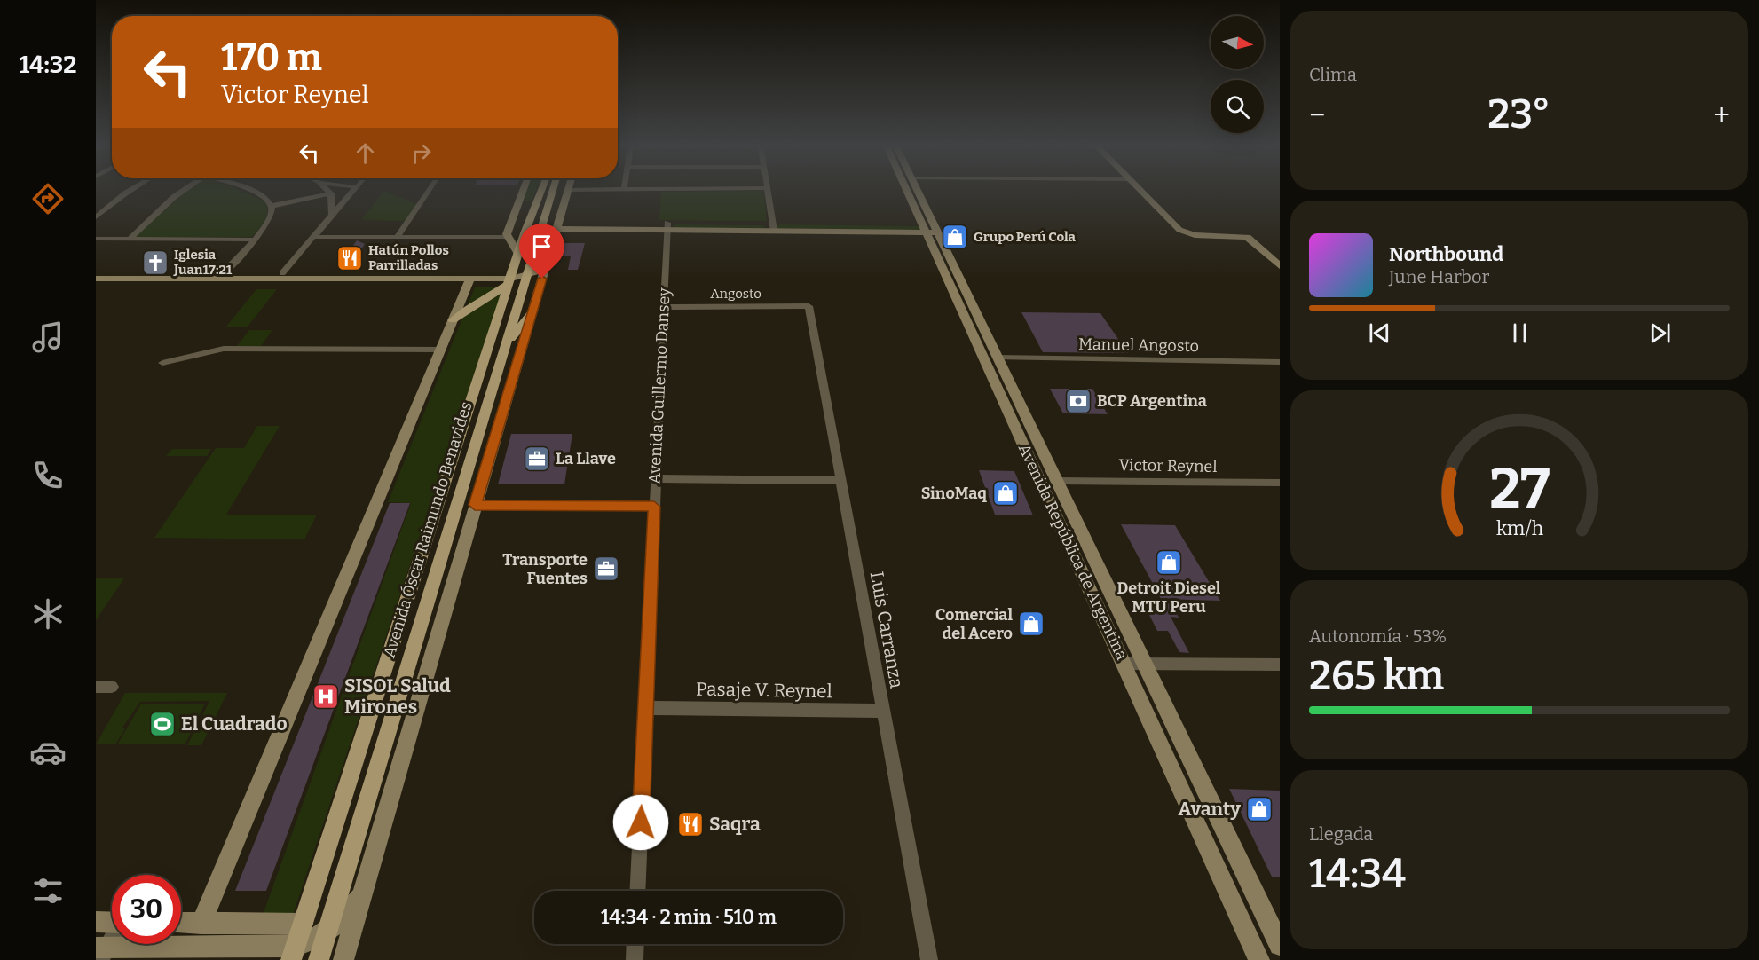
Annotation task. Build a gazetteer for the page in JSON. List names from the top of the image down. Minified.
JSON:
{"streets":{"main road":["Avenida Óscar Raimundo Benavides","Avenida República de Argentina"],"street":["Angosto","Manuel Angosto","Avenida Guillermo Dansey","Victor Reynel","Luis Carranza","Pasaje V. Reynel"]},"crossings":[["Angosto","Avenida Guillermo Dansey"],["Angosto","Luis Carranza"],["Manuel Angosto","Avenida República de Argentina"],["Avenida Guillermo Dansey","Pasaje V. Reynel"],["Victor Reynel","Avenida República de Argentina"],["Luis Carranza","Pasaje V. Reynel"]],"places":{"shop":["Grupo Perú Cola","SinoMaq","Detroit Diesel MTU Peru","Comercial del Acero","Avanty"],"restaurant":["Hatún Pollos Parrilladas","Saqra"],"church":["Iglesia Juan17:21"],"bank":["BCP Argentina"],"office":["La Llave","Transporte Fuentes"],"hospital":["SISOL Salud Mirones"],"sports":["El Cuadrado"]},"north":"right","page":{"tabs":"14:32","tile":["Clima",["Autonomía · 53%","265 km"],["Llegada","14:34"]],"turn":["170 m","Victor Reynel"],"heat":["−","23°","+"],"song":["Northbound","June Harbor"],"limit":"30","trip":"14:34 · 2 min · 510 m","gauge":["27","km/h"]}}
